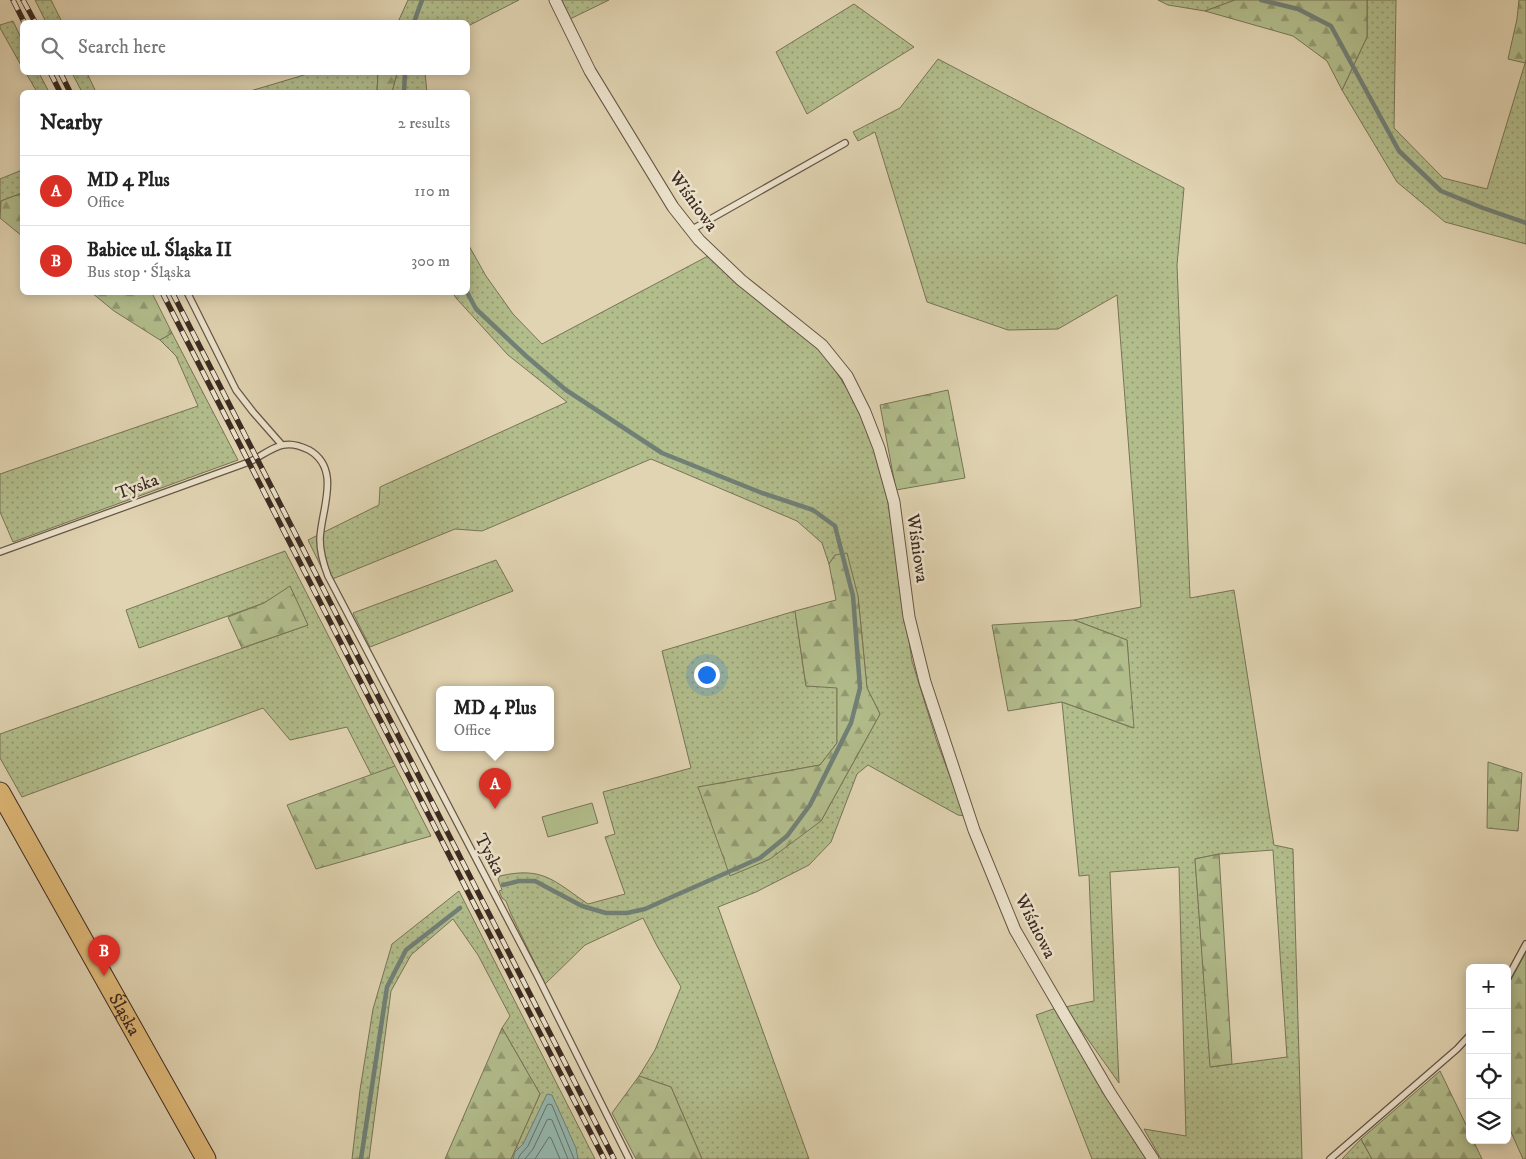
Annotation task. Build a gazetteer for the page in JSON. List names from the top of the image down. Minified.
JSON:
{"streets":{"main road":["Śląska"],"street":["Wiśniowa"],"lane":["Tyska"]},"page":{"search":"Search here","heading":["Nearby","2 results"],"list":[{"mark":"A","name":"MD 4 Plus","note":"Office","value":"110 m"},{"mark":"B","name":"Babice ul. Śląska II","note":"Bus stop · Śląska","value":"300 m"}],"popup":["MD 4 Plus","Office"],"pins":["A","B"],"map_buttons":["+","−"]}}
